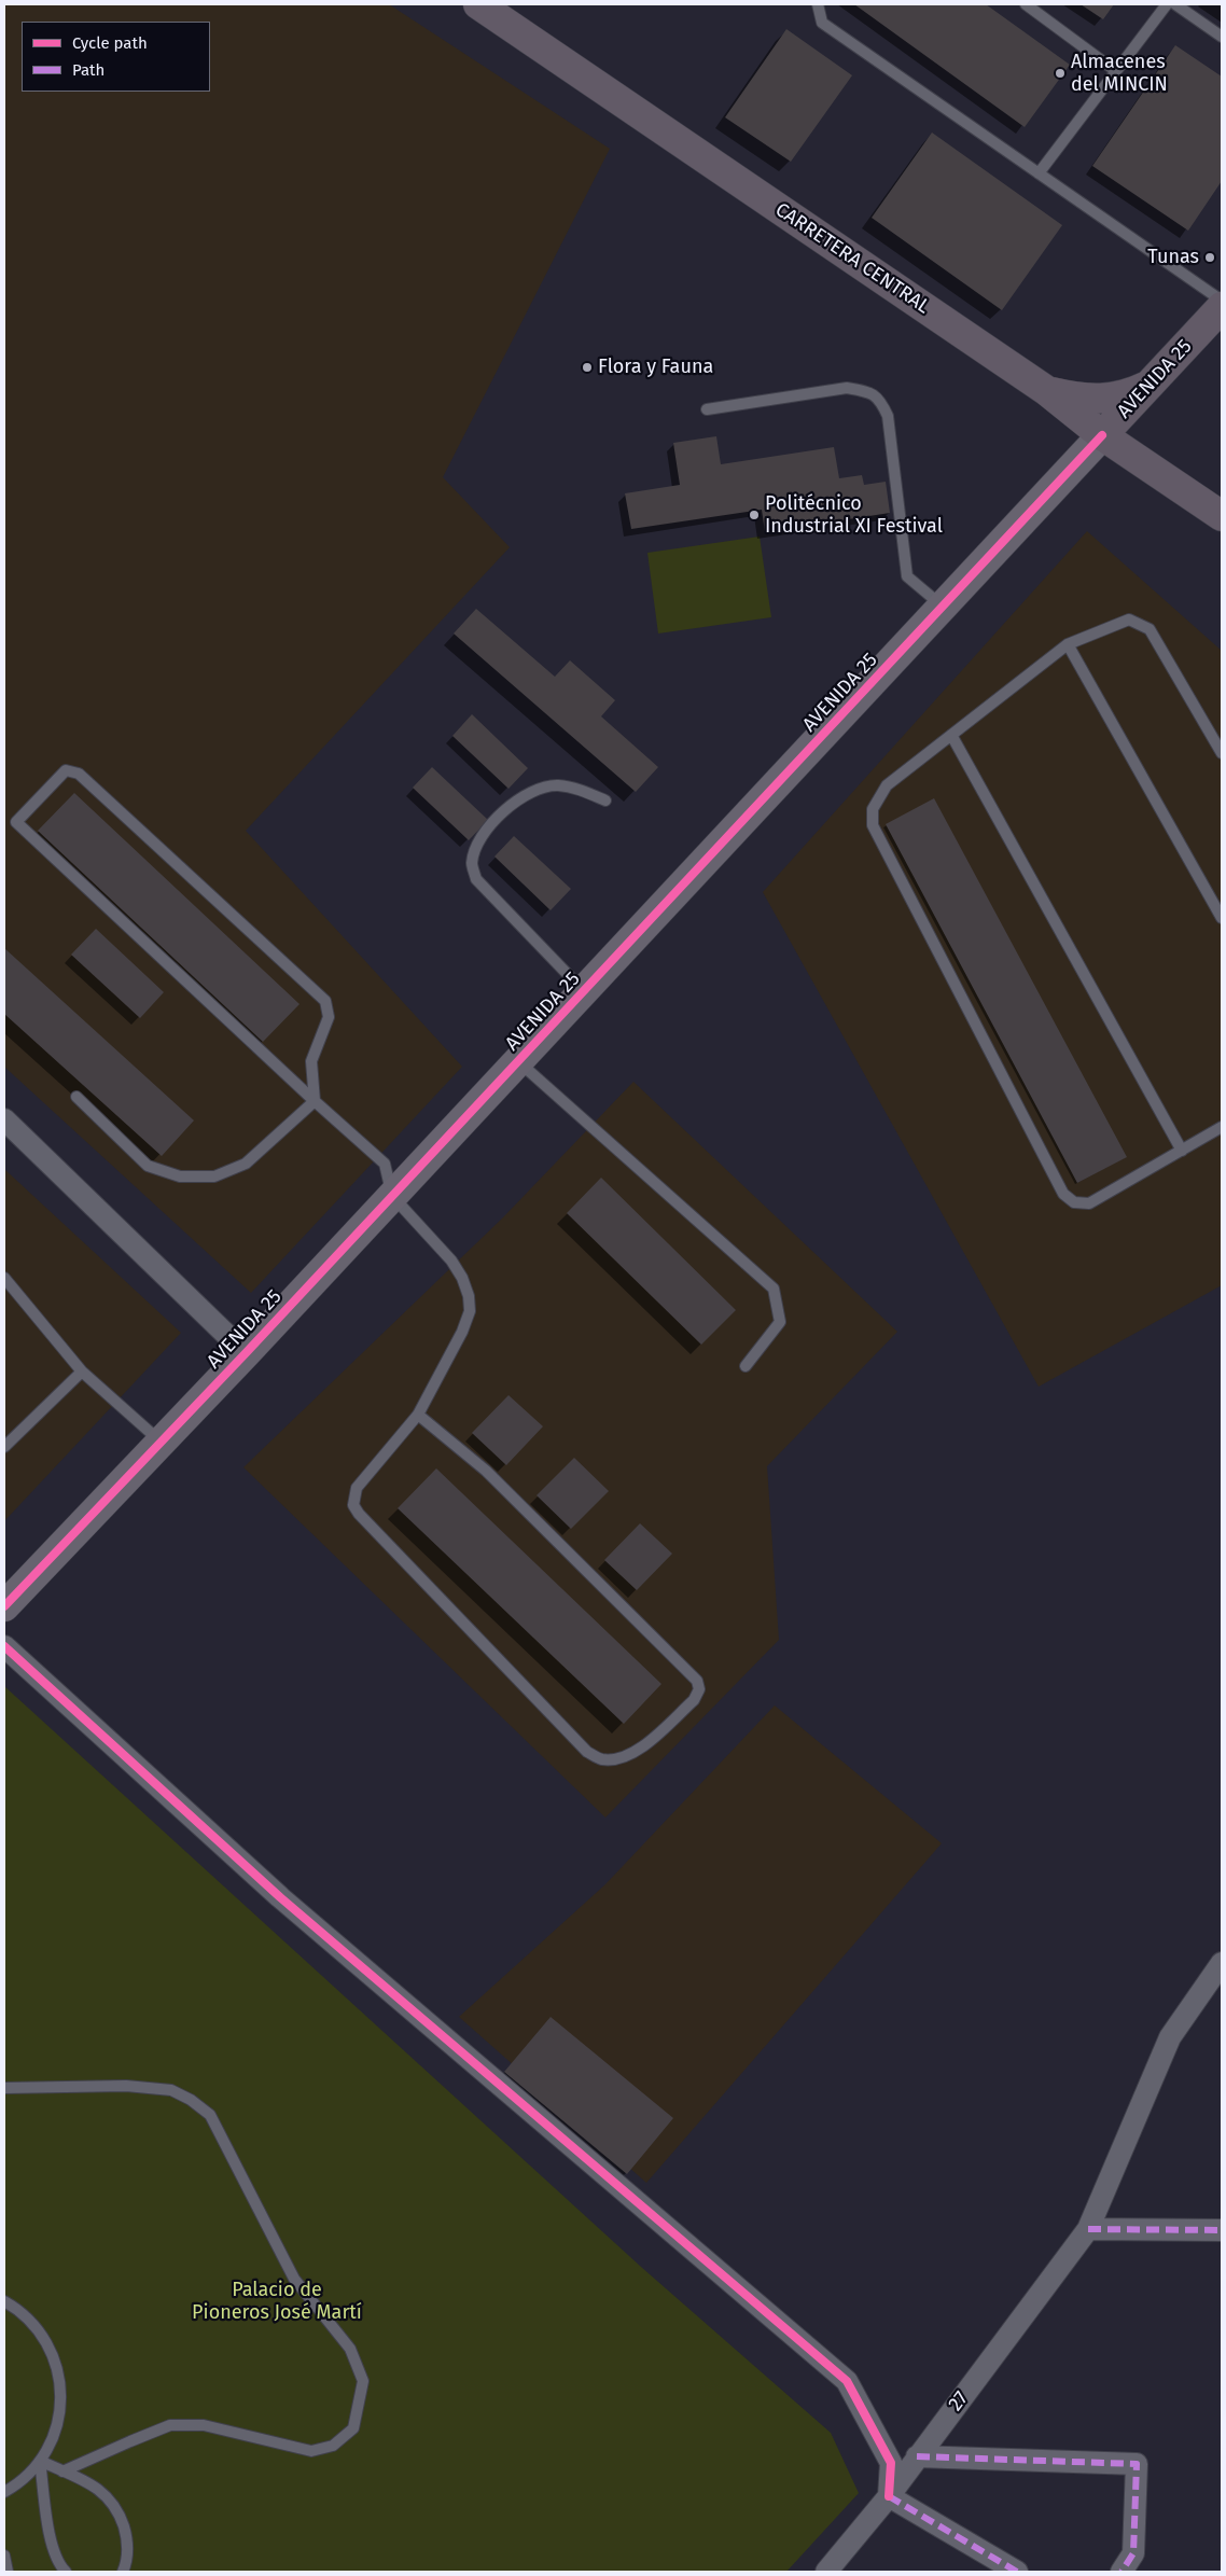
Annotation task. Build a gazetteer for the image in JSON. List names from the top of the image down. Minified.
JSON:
{"streets":{"main road":["CARRETERA CENTRAL","AVENIDA 25"],"street":["27"]},"crossings":[["CARRETERA CENTRAL","AVENIDA 25"]],"parks":["Palacio de Pioneros José Martí"],"places":["Almacenes del MINCIN","Tunas","Flora y Fauna","Politécnico Industrial XI Festival"],"legend":["Cycle path","Path"]}
